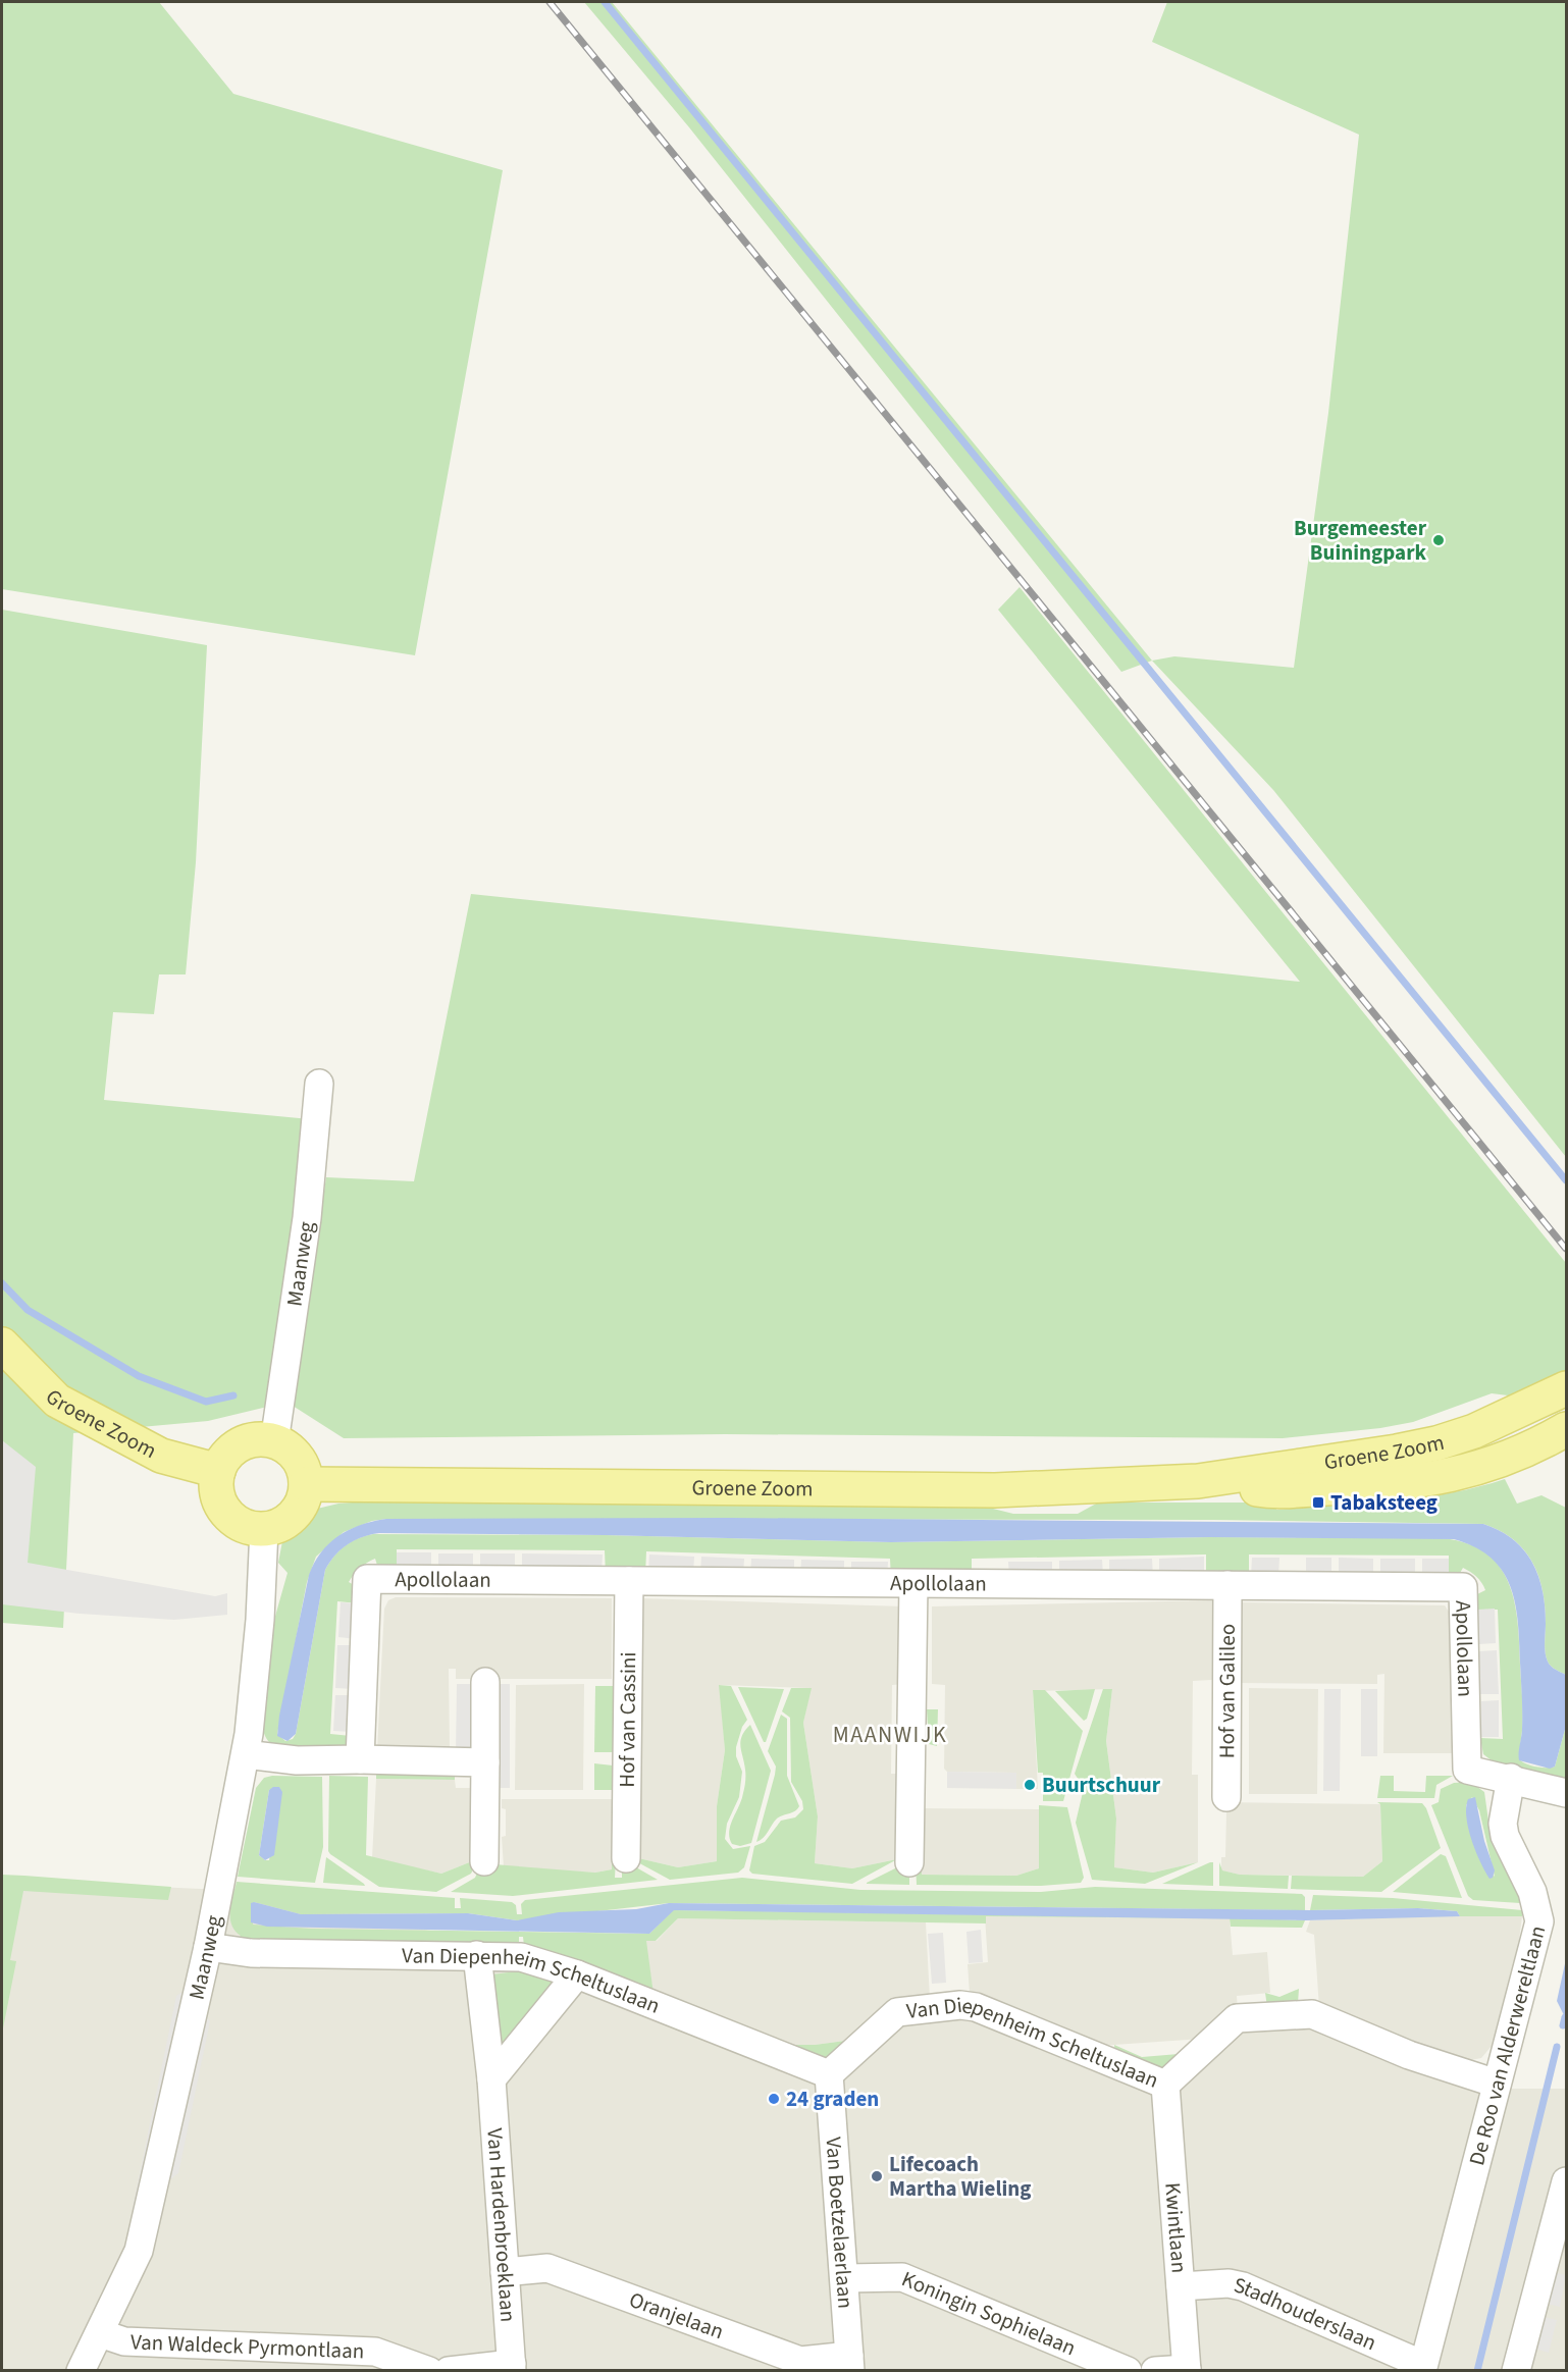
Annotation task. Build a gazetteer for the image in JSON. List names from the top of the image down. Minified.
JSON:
{"streets":{"main road":["Groene Zoom"],"street":["Maanweg","Apollolaan","Hof van Galileo","Hof van Cassini","Van Diepenheim Scheltuslaan","De Roo van Alderwereltlaan","Van Boetzelaerlaan","Van Hardenbroeklaan","Kwintlaan","Koningin Sophielaan","Oranjelaan","Stadhouderslaan","Van Waldeck Pyrmontlaan"]},"crossings":[["Maanweg","Groene Zoom"],["Maanweg","Van Diepenheim Scheltuslaan"],["Maanweg","Van Waldeck Pyrmontlaan"],["Apollolaan","Hof van Galileo"],["Apollolaan","Hof van Cassini"],["Apollolaan","De Roo van Alderwereltlaan"],["Van Diepenheim Scheltuslaan","De Roo van Alderwereltlaan"],["Van Diepenheim Scheltuslaan","Van Boetzelaerlaan"],["Van Diepenheim Scheltuslaan","Van Hardenbroeklaan"],["Van Diepenheim Scheltuslaan","Kwintlaan"],["De Roo van Alderwereltlaan","Stadhouderslaan"],["Van Boetzelaerlaan","Koningin Sophielaan"],["Van Boetzelaerlaan","Oranjelaan"],["Van Hardenbroeklaan","Oranjelaan"],["Kwintlaan","Stadhouderslaan"]],"districts":["MAANWIJK"],"places":{"other":["Burgemeester Buiningpark","Buurtschuur","24 graden","Lifecoach Martha Wieling"],"transit":["Tabaksteeg"]}}
